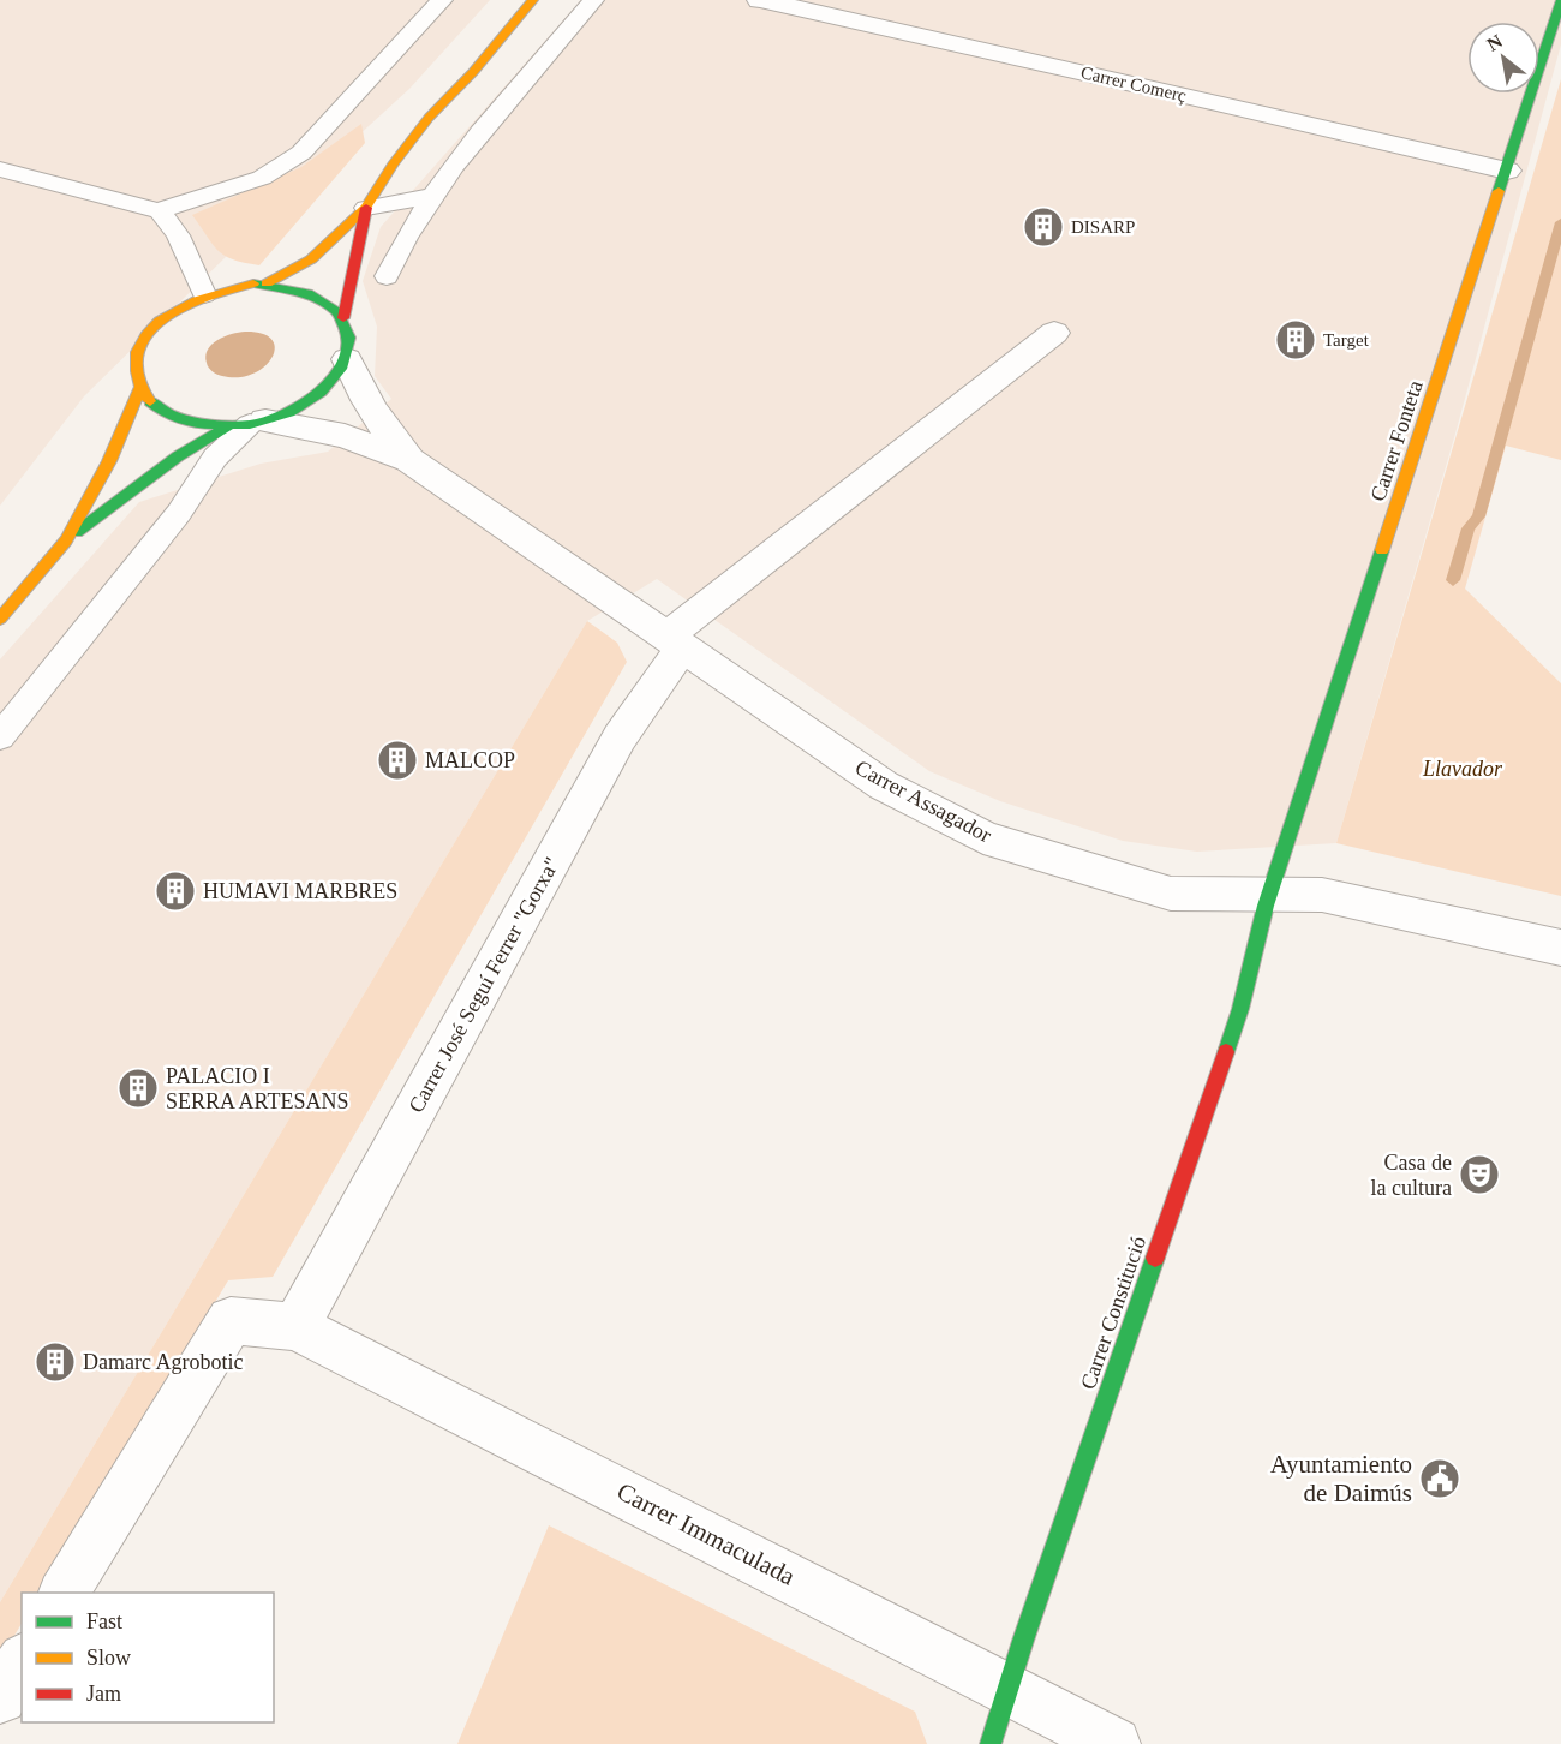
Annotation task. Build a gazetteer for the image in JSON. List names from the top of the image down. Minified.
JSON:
{"streets":{"street":["Carrer Comerç","Carrer Fonteta","Carrer Assagador","Carrer José Seguí Ferrer \"Gorxa\"","Carrer Constitució","Carrer Immaculada"]},"crossings":[["Carrer Comerç","Carrer Fonteta"],["Carrer Fonteta","Carrer Assagador"],["Carrer Fonteta","Carrer Constitució"],["Carrer Assagador","Carrer José Seguí Ferrer \"Gorxa\""],["Carrer Assagador","Carrer Constitució"],["Carrer José Seguí Ferrer \"Gorxa\"","Carrer Immaculada"],["Carrer Constitució","Carrer Immaculada"]],"parks":["Llavador"],"places":{"building":["DISARP","Target","MALCOP","HUMAVI MARBRES","PALACIO I SERRA ARTESANS","Damarc Agrobotic"],"theatre":["Casa de la cultura"],"public building":["Ayuntamiento de Daimús"]},"legend":["Fast","Slow","Jam"],"north":"top left"}
